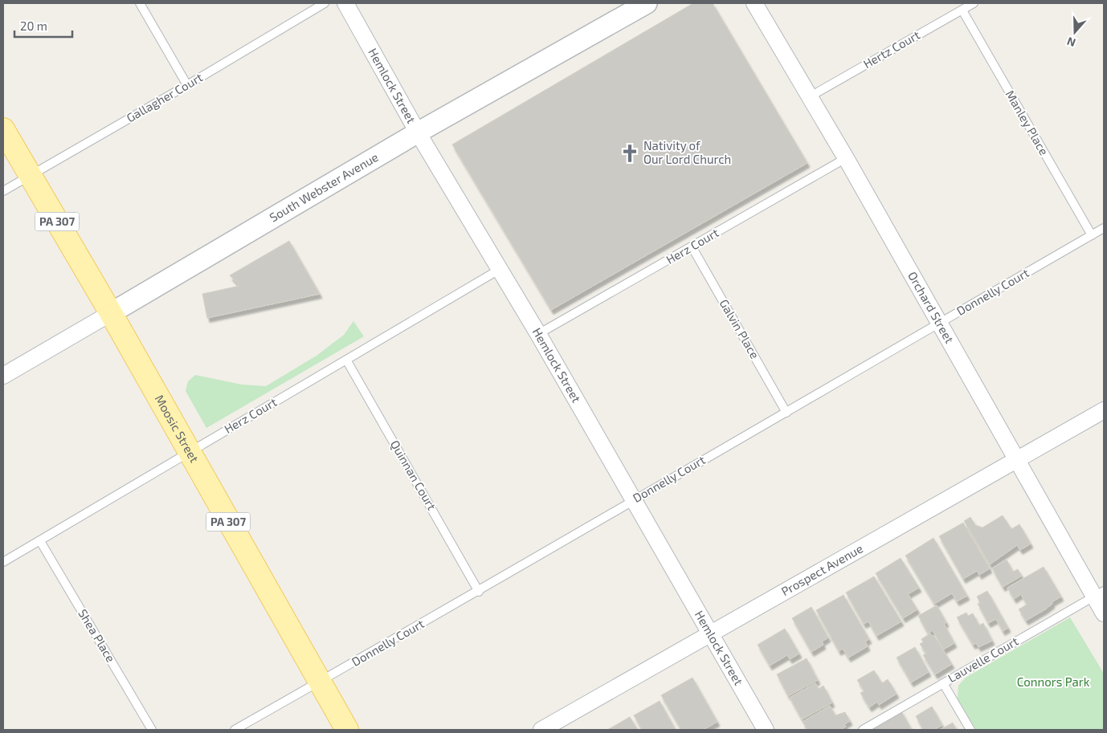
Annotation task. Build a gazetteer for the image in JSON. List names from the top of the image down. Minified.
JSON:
{"streets":{"main road":["PA 307","Moosic Street"],"street":["Hemlock Street","South Webster Avenue","Orchard Street","Prospect Avenue"],"lane":["Hertz Court","Gallagher Court","Manley Place","Herz Court","Donnelly Court","Galvin Place","Quinnan Court","Shea Place","Lauvelle Court"]},"crossings":[["Hertz Court","Manley Place"],["Hertz Court","Orchard Street"],["Hemlock Street","South Webster Avenue"],["Hemlock Street","Herz Court"],["Hemlock Street","Donnelly Court"],["Hemlock Street","Prospect Avenue"],["Gallagher Court","Moosic Street"],["Manley Place","Donnelly Court"],["South Webster Avenue","Moosic Street"],["Herz Court","Orchard Street"],["Herz Court","Galvin Place"],["Herz Court","Moosic Street"],["Herz Court","Quinnan Court"],["Herz Court","Shea Place"],["Donnelly Court","Orchard Street"],["Donnelly Court","Galvin Place"],["Donnelly Court","Moosic Street"],["Donnelly Court","Quinnan Court"],["Orchard Street","Prospect Avenue"],["Orchard Street","Lauvelle Court"]],"parks":["Connors Park"],"places":{"church":["Nativity of Our Lord Church"]},"scale_bar":"20 m","north":"bottom"}
